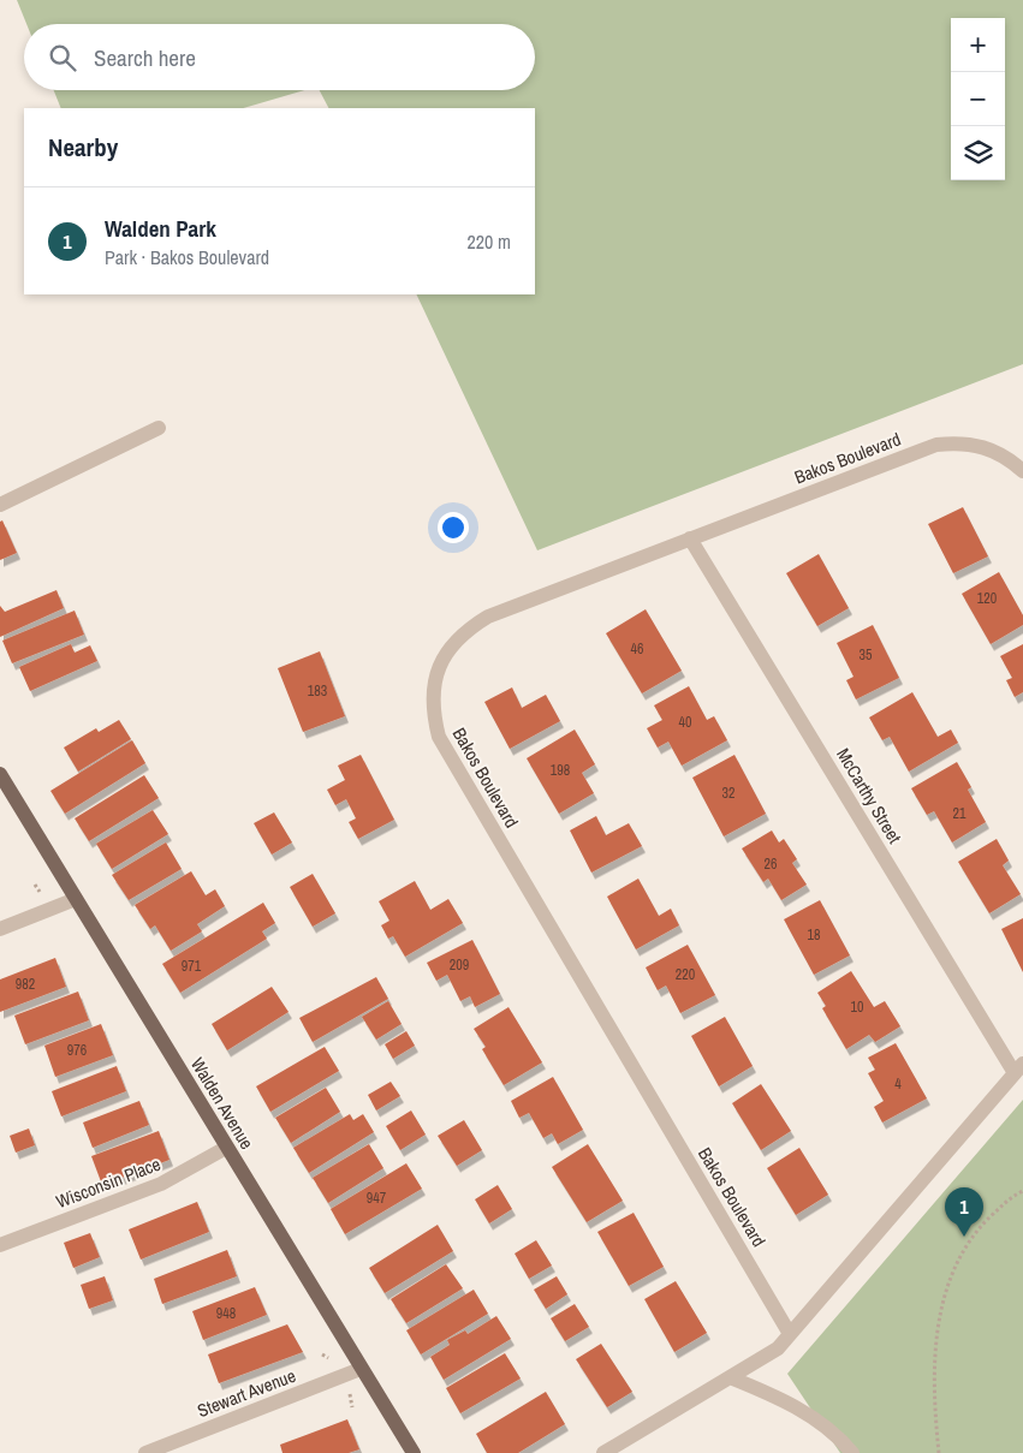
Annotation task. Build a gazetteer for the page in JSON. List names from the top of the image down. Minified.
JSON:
{"streets":{"main road":["Walden Avenue"],"street":["Bakos Boulevard","McCarthy Street","Wisconsin Place","Stewart Avenue"]},"crossings":[["Bakos Boulevard","McCarthy Street"],["Walden Avenue","Wisconsin Place"],["Walden Avenue","Stewart Avenue"]],"house_numbers":["120","46","35","183","40","198","32","21","26","18","209","971","220","982","10","976","4","947","948"],"page":{"map_buttons":["+","−"],"search":"Search here","heading":"Nearby","list":[{"mark":"1","name":"Walden Park","note":"Park · Bakos Boulevard","value":"220 m"}],"pins":"1"}}
